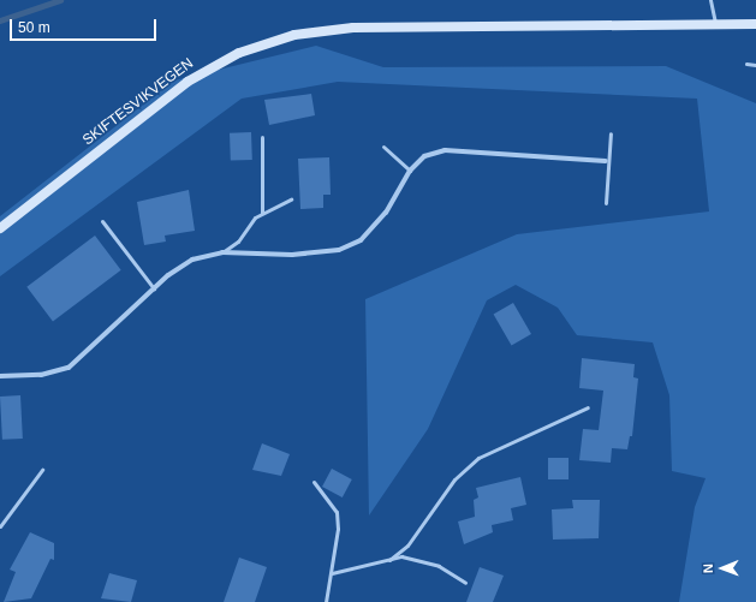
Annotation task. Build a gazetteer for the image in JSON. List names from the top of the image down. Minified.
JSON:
{"streets":{"main road":["SKIFTESVIKVEGEN"]},"scale_bar":"50 m","north":"left"}
